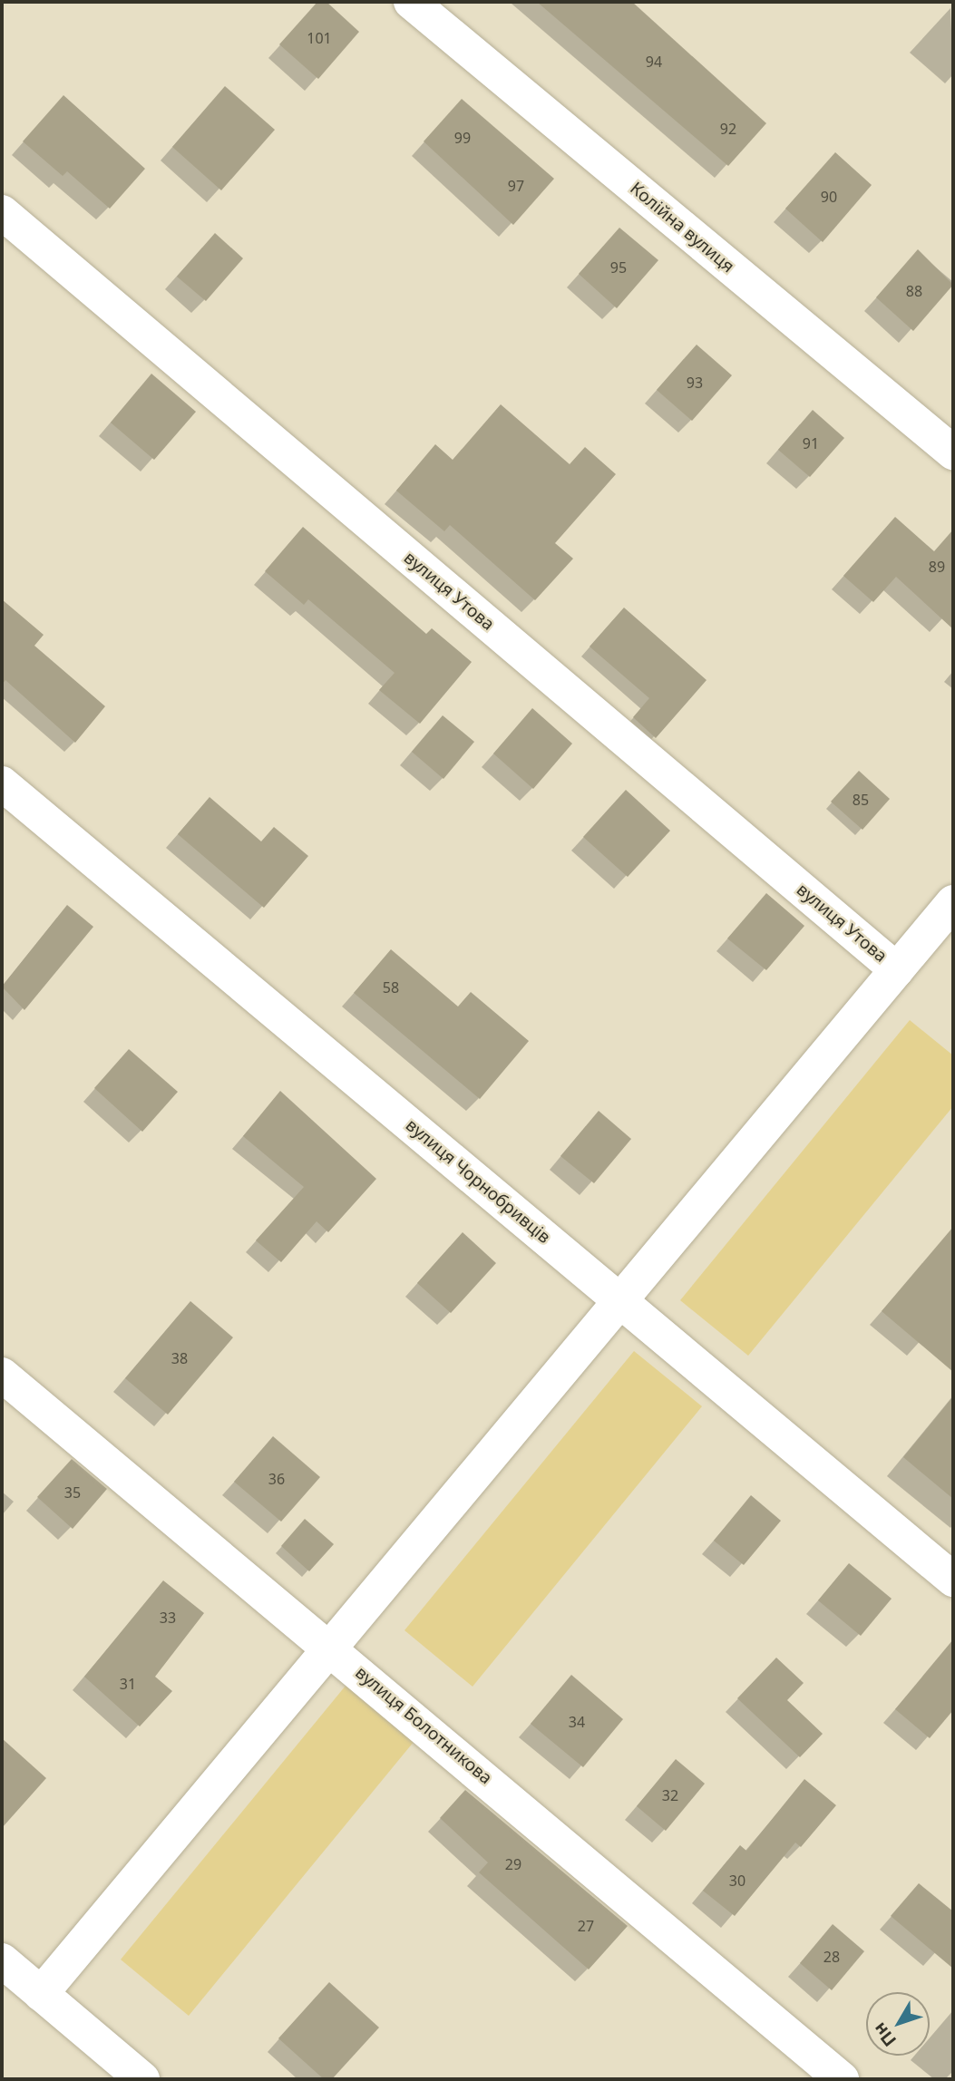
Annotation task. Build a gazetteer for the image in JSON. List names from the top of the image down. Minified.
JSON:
{"streets":{"street":["Колійна вулиця","вулиця Утова","вулиця Чорнобривців","вулиця Болотникова"]},"house_numbers":["101","94","92","99","97","90","95","88","93","91","89","85","58","38","36","35","33","31","34","32","29","30","27","28"],"north":"bottom left"}
